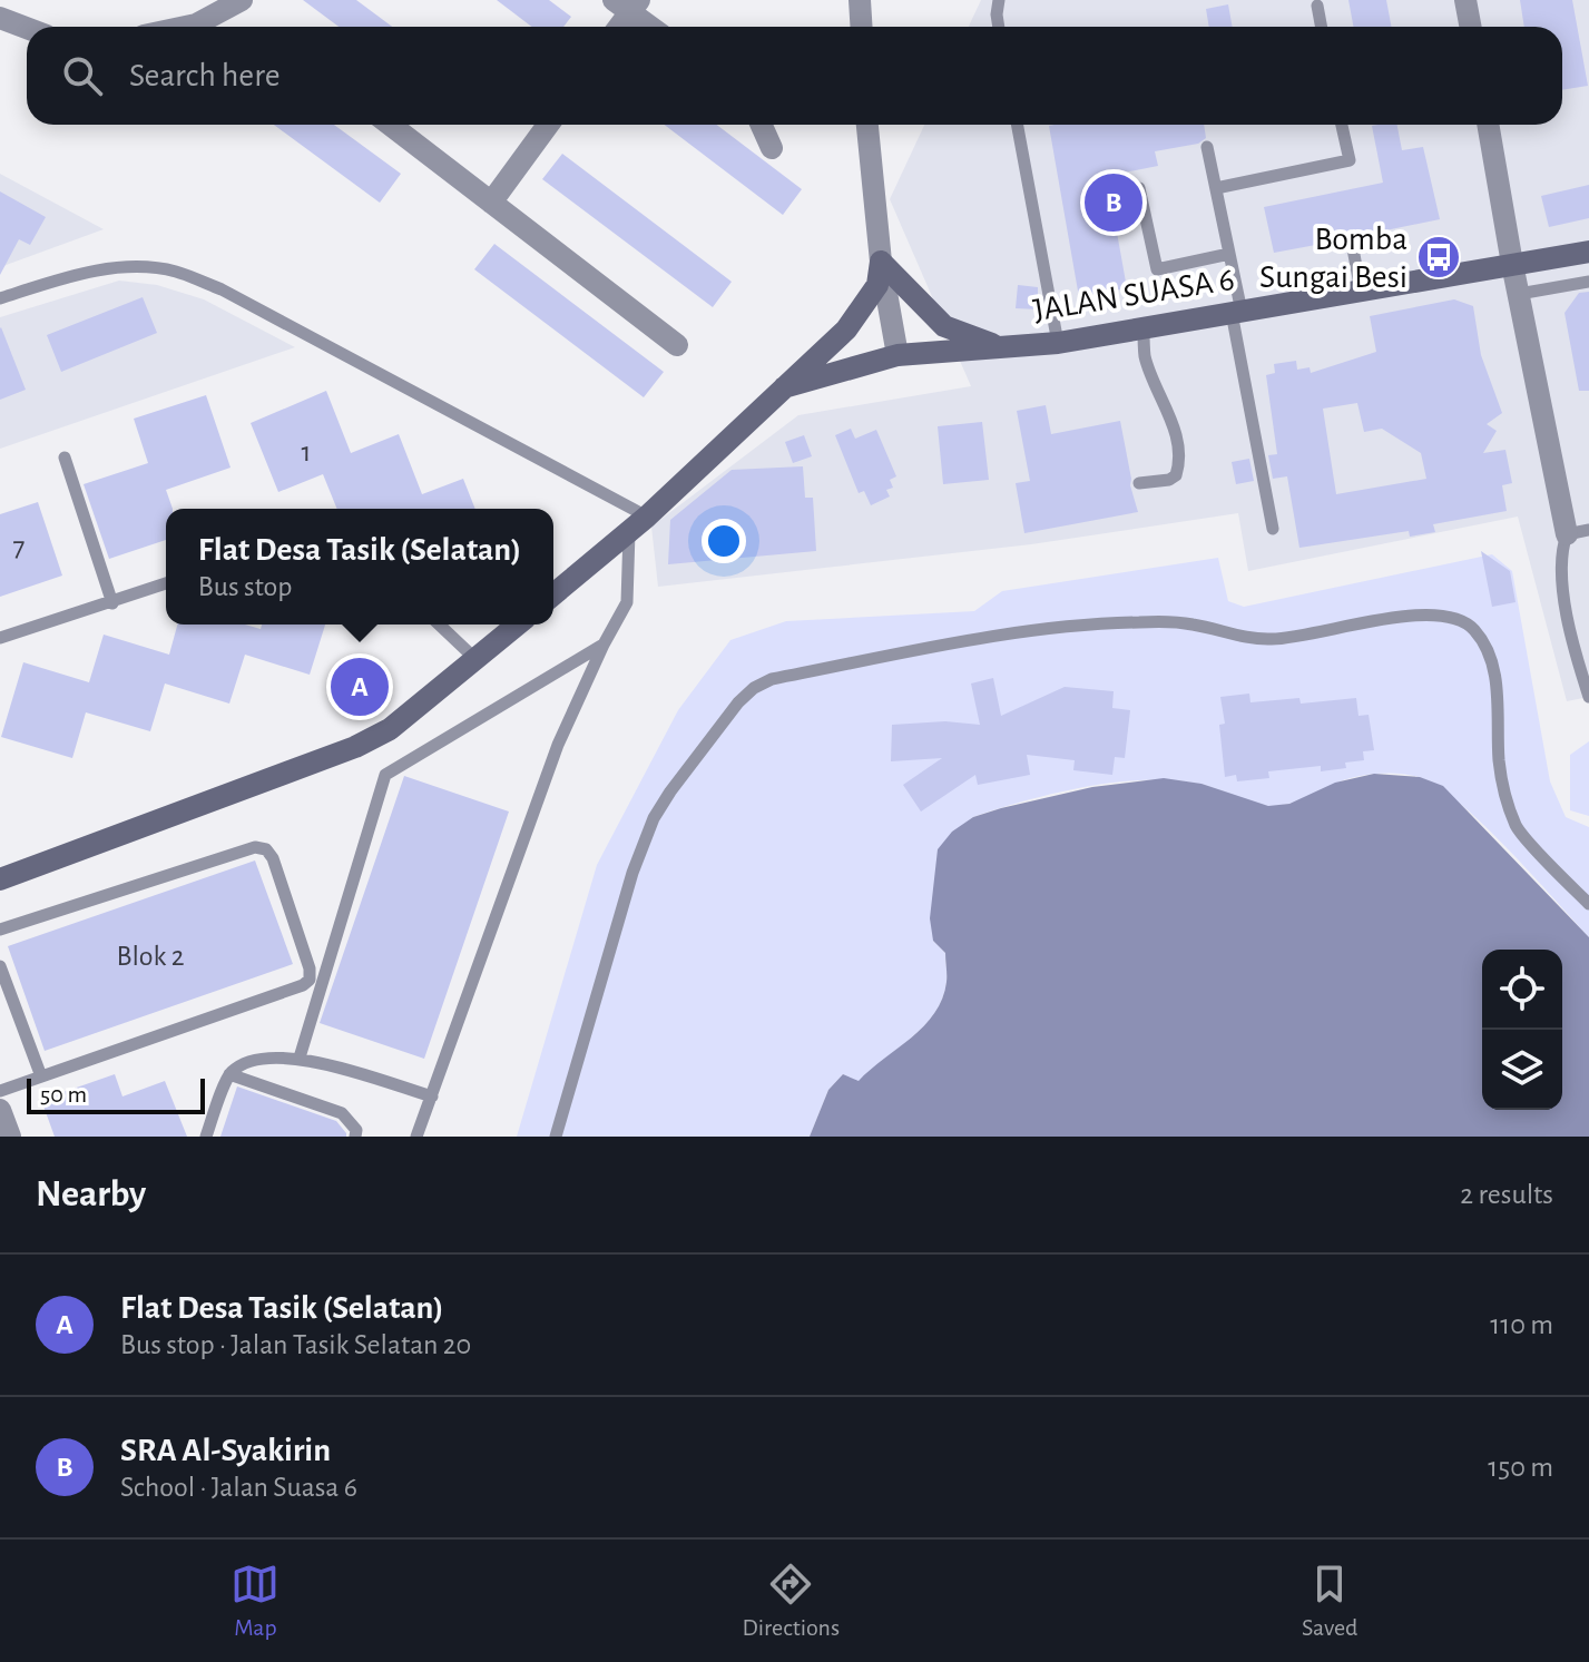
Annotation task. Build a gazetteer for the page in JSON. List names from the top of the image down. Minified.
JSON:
{"streets":{"street":["JALAN SUASA 6"]},"places":{"bus stop":["Bomba Sungai Besi"]},"house_numbers":["1","7","Blok 2"],"scale_bar":"50 m","page":{"search":"Search here","pins":["B","A"],"popup":["Flat Desa Tasik (Selatan)","Bus stop"],"scale":"50 m","heading":["Nearby","2 results"],"list":[{"mark":"A","name":"Flat Desa Tasik (Selatan)","note":"Bus stop · Jalan Tasik Selatan 20","value":"110 m"},{"mark":"B","name":"SRA Al-Syakirin","note":"School · Jalan Suasa 6","value":"150 m"}],"nav":["Map","Directions","Saved"]}}
